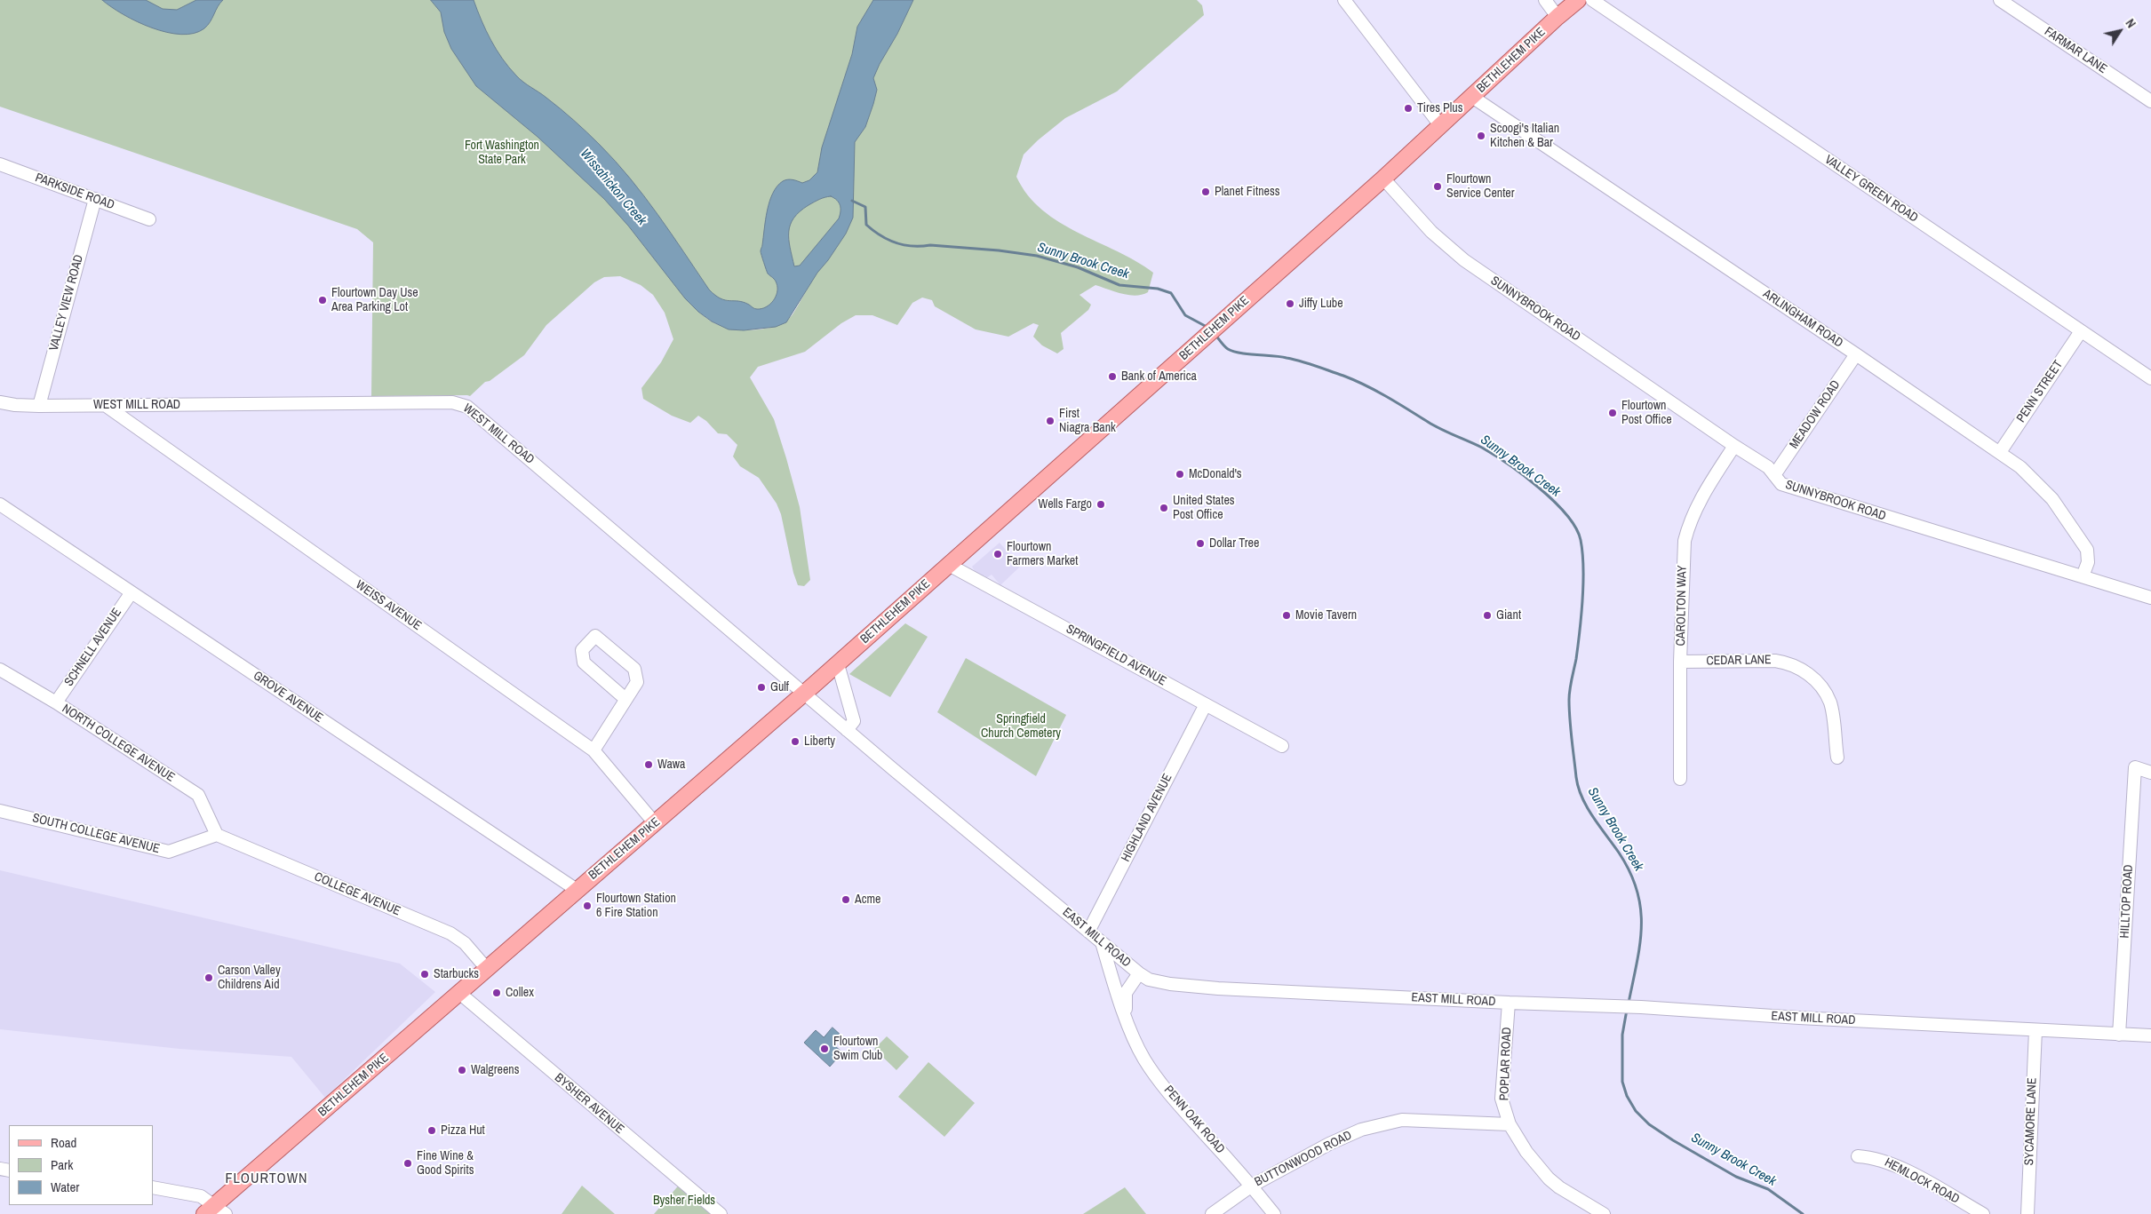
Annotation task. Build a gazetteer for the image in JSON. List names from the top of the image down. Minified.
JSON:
{"streets":{"main road":["BETHLEHEM PIKE"],"street":["FARMAR LANE","VALLEY GREEN ROAD","PARKSIDE ROAD","VALLEY VIEW ROAD","SUNNYBROOK ROAD","ARLINGHAM ROAD","PENN STREET","WEST MILL ROAD","MEADOW ROAD","WEISS AVENUE","CAROLTON WAY","SCHNELL AVENUE","SPRINGFIELD AVENUE","CEDAR LANE","GROVE AVENUE","NORTH COLLEGE AVENUE","HIGHLAND AVENUE","SOUTH COLLEGE AVENUE","COLLEGE AVENUE","HILLTOP ROAD","EAST MILL ROAD","POPLAR ROAD","BYSHER AVENUE","PENN OAK ROAD","SYCAMORE LANE","BUTTONWOOD ROAD","HEMLOCK ROAD"]},"crossings":[["BETHLEHEM PIKE","SUNNYBROOK ROAD"],["BETHLEHEM PIKE","ARLINGHAM ROAD"],["BETHLEHEM PIKE","WEST MILL ROAD"],["BETHLEHEM PIKE","WEISS AVENUE"],["BETHLEHEM PIKE","SPRINGFIELD AVENUE"],["BETHLEHEM PIKE","GROVE AVENUE"],["BETHLEHEM PIKE","COLLEGE AVENUE"],["BETHLEHEM PIKE","BYSHER AVENUE"],["VALLEY GREEN ROAD","PENN STREET"],["PARKSIDE ROAD","VALLEY VIEW ROAD"],["VALLEY VIEW ROAD","WEST MILL ROAD"],["SUNNYBROOK ROAD","ARLINGHAM ROAD"],["SUNNYBROOK ROAD","MEADOW ROAD"],["SUNNYBROOK ROAD","CAROLTON WAY"],["ARLINGHAM ROAD","PENN STREET"],["ARLINGHAM ROAD","MEADOW ROAD"],["WEST MILL ROAD","WEISS AVENUE"],["WEST MILL ROAD","EAST MILL ROAD"],["CAROLTON WAY","CEDAR LANE"],["SCHNELL AVENUE","GROVE AVENUE"],["SCHNELL AVENUE","NORTH COLLEGE AVENUE"],["SPRINGFIELD AVENUE","HIGHLAND AVENUE"],["NORTH COLLEGE AVENUE","SOUTH COLLEGE AVENUE"],["NORTH COLLEGE AVENUE","COLLEGE AVENUE"],["HIGHLAND AVENUE","EAST MILL ROAD"],["SOUTH COLLEGE AVENUE","COLLEGE AVENUE"],["HILLTOP ROAD","EAST MILL ROAD"],["EAST MILL ROAD","POPLAR ROAD"],["EAST MILL ROAD","PENN OAK ROAD"],["EAST MILL ROAD","SYCAMORE LANE"],["POPLAR ROAD","BUTTONWOOD ROAD"],["PENN OAK ROAD","BUTTONWOOD ROAD"]],"districts":["FLOURTOWN"],"water":["Wissahickon Creek","Sunny Brook Creek"],"parks":["Fort Washington State Park","Springfield Church Cemetery","Bysher Fields"],"places":["Tires Plus","Scoogi's Italian Kitchen & Bar","Flourtown Service Center","Planet Fitness","Flourtown Day Use Area Parking Lot","Jiffy Lube","Bank of America","Flourtown Post Office","First Niagra Bank","McDonald's","Wells Fargo","United States Post Office","Dollar Tree","Flourtown Farmers Market","Movie Tavern","Giant","Gulf","Liberty","Wawa","Acme","Flourtown Station 6 Fire Station","Starbucks","Carson Valley Childrens Aid","Collex","Flourtown Swim Club","Walgreens","Pizza Hut","Fine Wine & Good Spirits"],"legend":["Road","Park","Water"],"north":"top right"}
